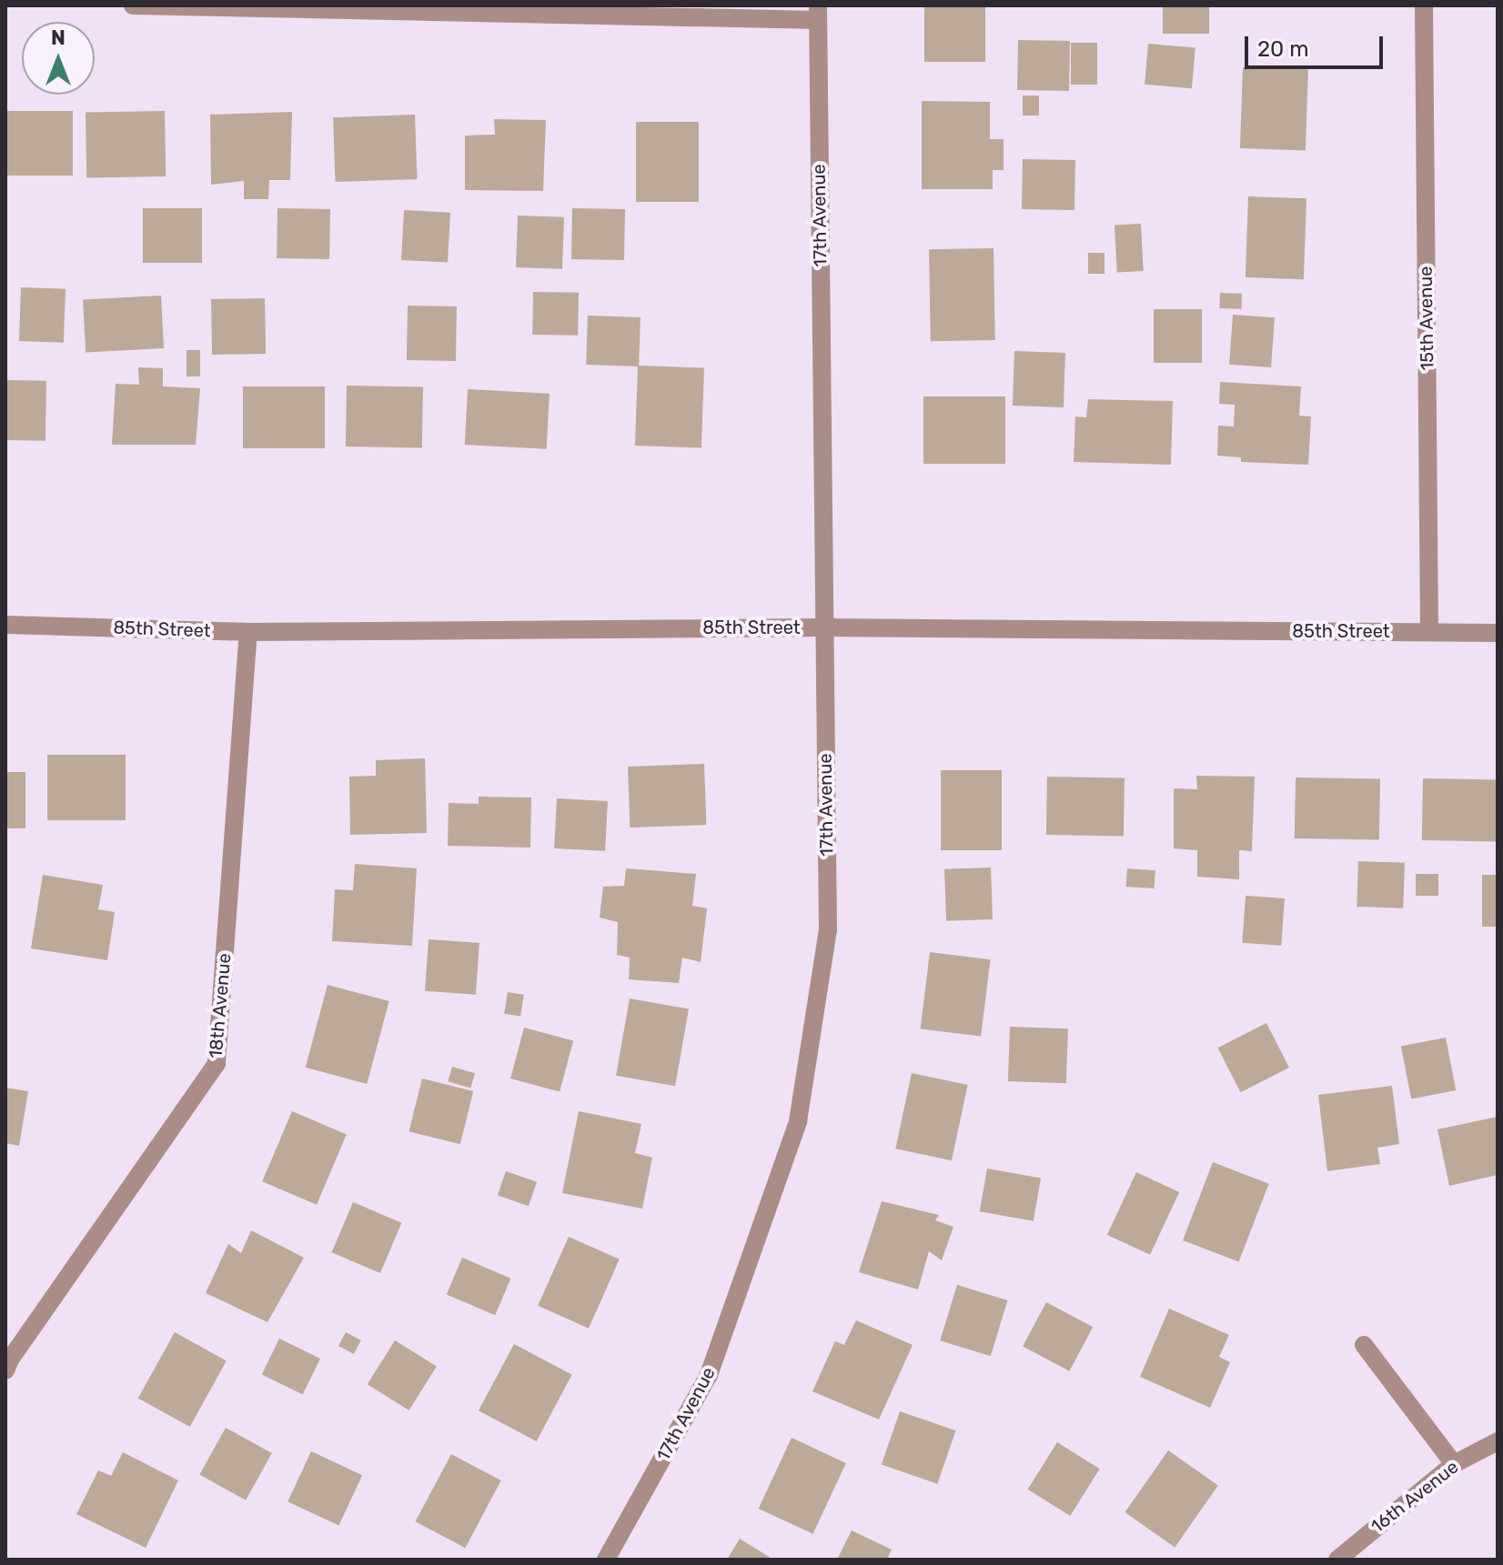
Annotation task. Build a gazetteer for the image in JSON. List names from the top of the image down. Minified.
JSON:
{"streets":{"street":["17th Avenue","15th Avenue","85th Street","18th Avenue","16th Avenue"]},"crossings":[["17th Avenue","85th Street"],["15th Avenue","85th Street"],["85th Street","18th Avenue"]],"scale_bar":"20 m","north":"top"}
